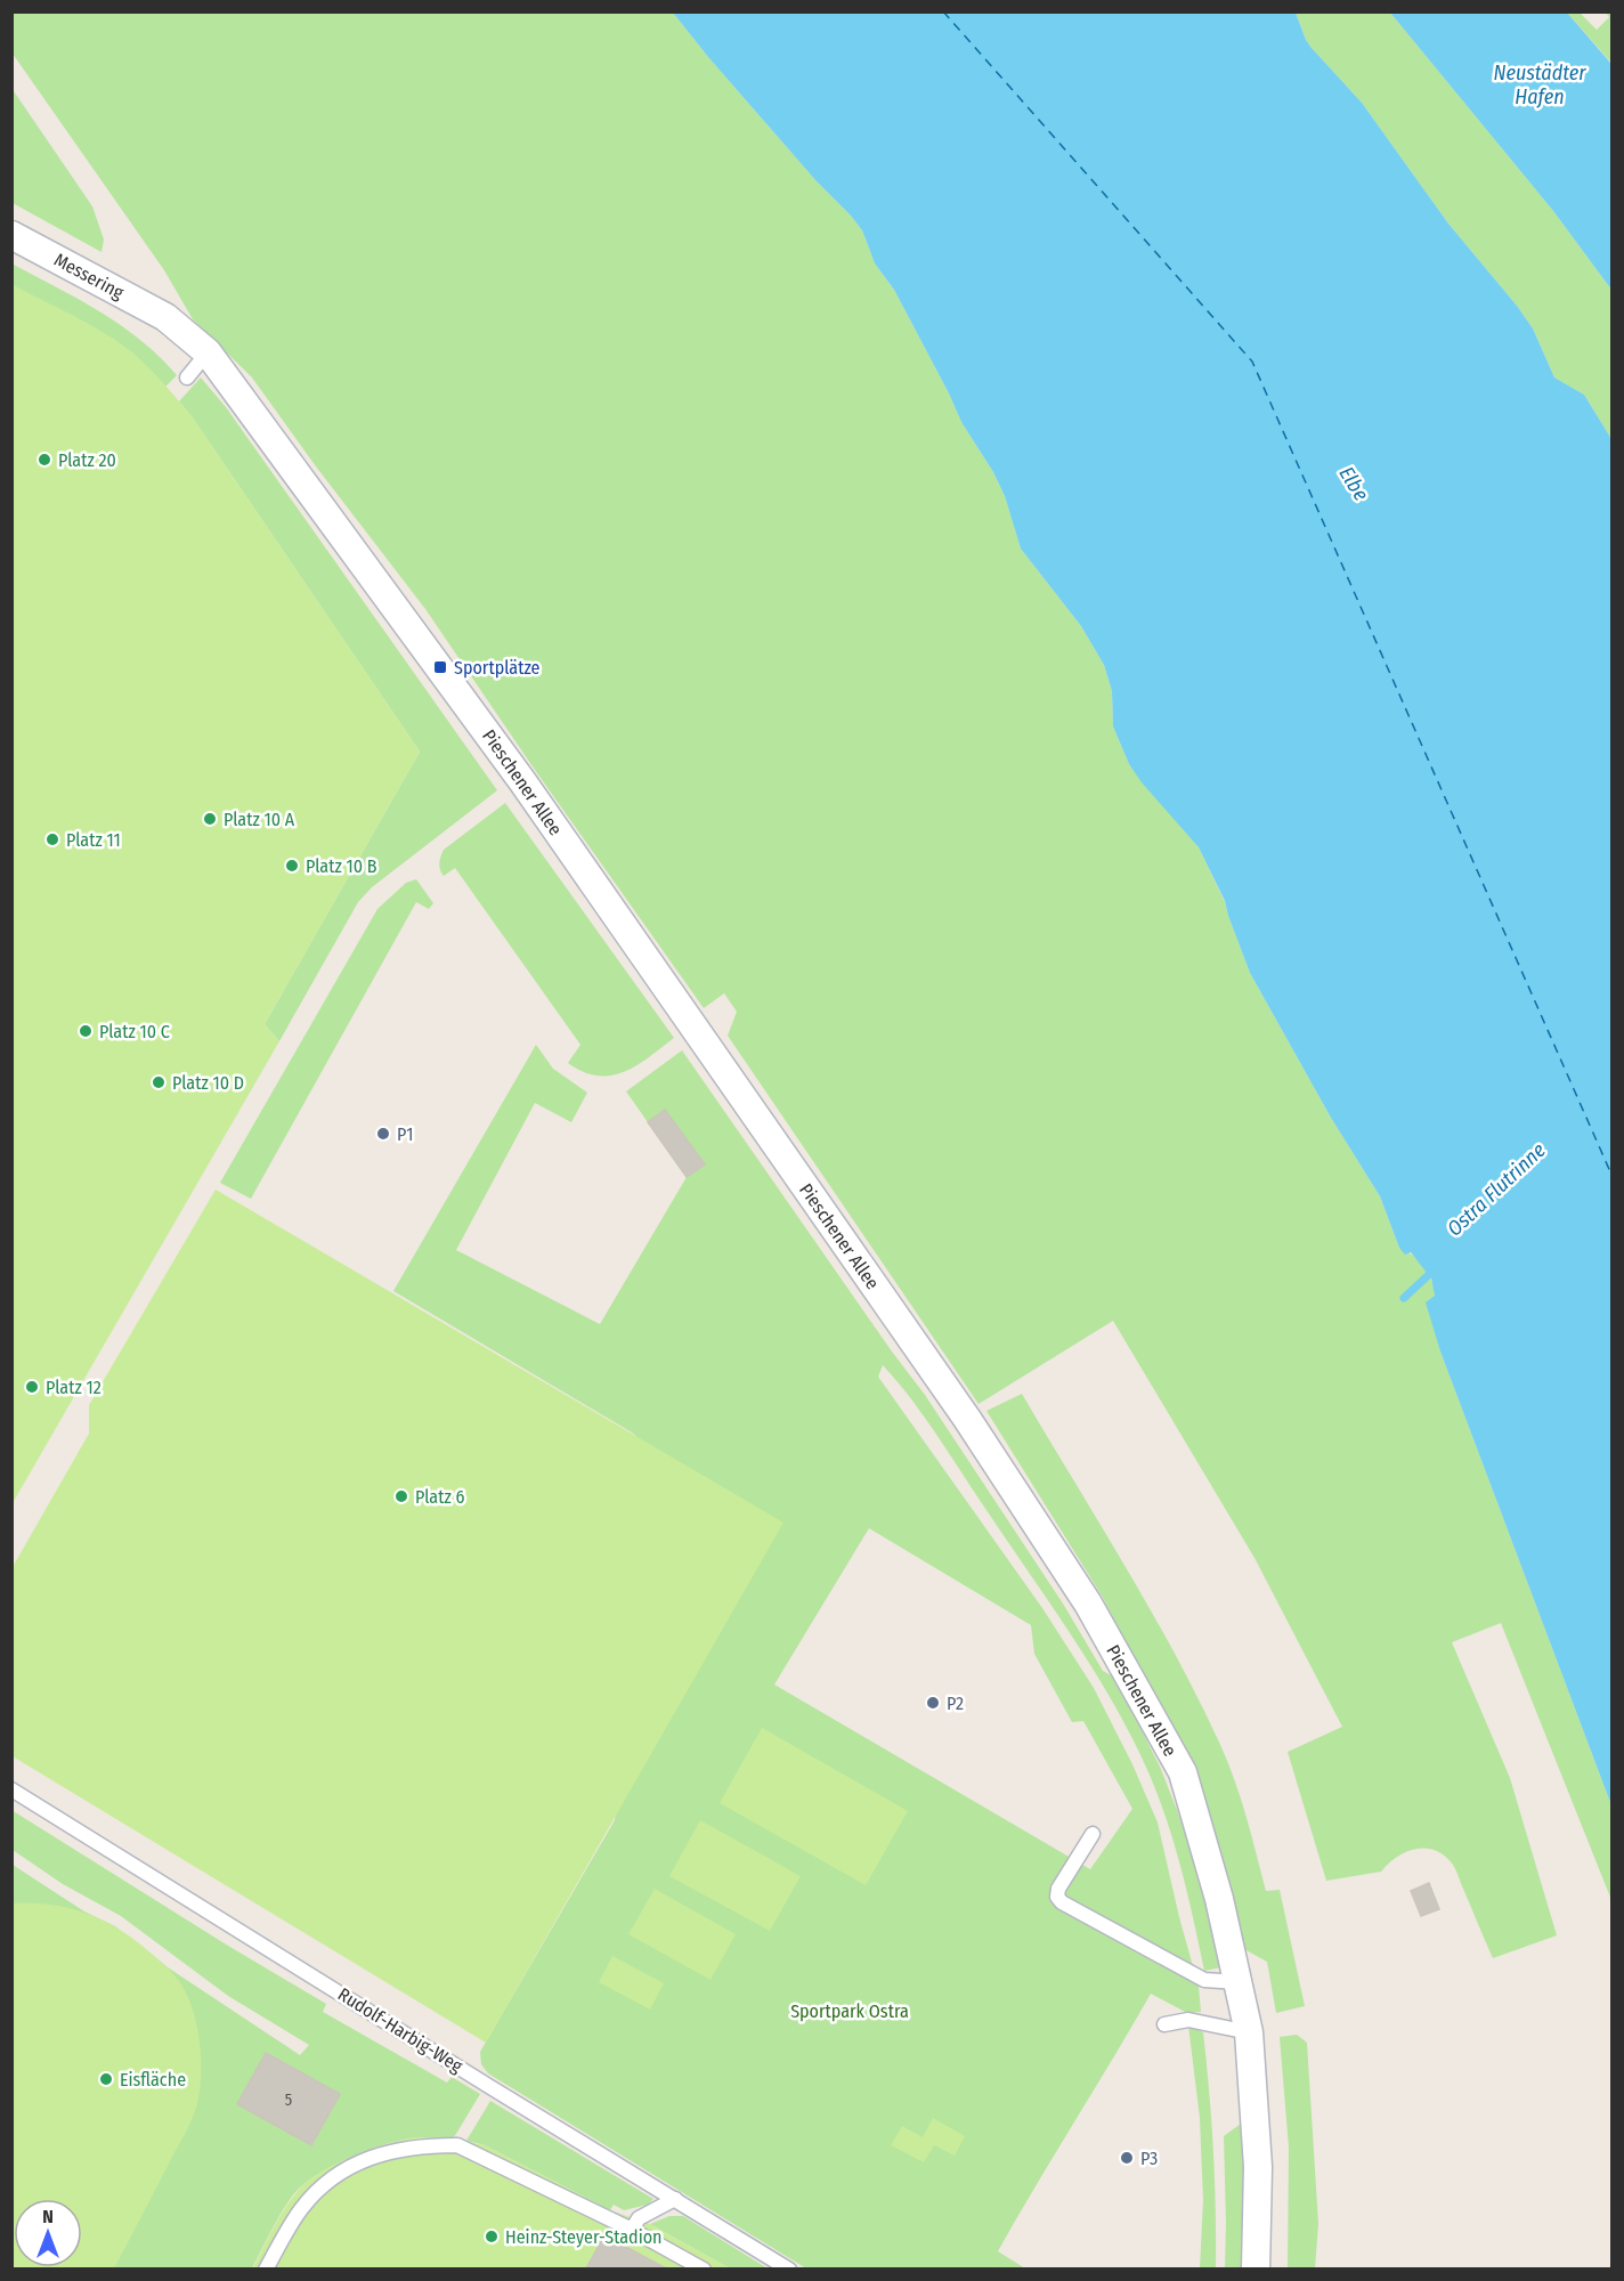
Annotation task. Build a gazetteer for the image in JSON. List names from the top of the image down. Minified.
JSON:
{"streets":{"street":["Messering","Pieschener Allee"],"lane":["Rudolf-Harbig-Weg"]},"crossings":[["Messering","Pieschener Allee"]],"water":["Neustädter Hafen","Elbe","Ostra Flutrinne"],"parks":["Sportpark Ostra"],"places":{"other":["Platz 20","Platz 10 A","Platz 11","Platz 10 B","Platz 10 C","Platz 10 D","P1","Platz 12","Platz 6","P2","Eisfläche","P3","Heinz-Steyer-Stadion"],"transit":["Sportplätze"]},"house_numbers":["5"],"north":"top"}
